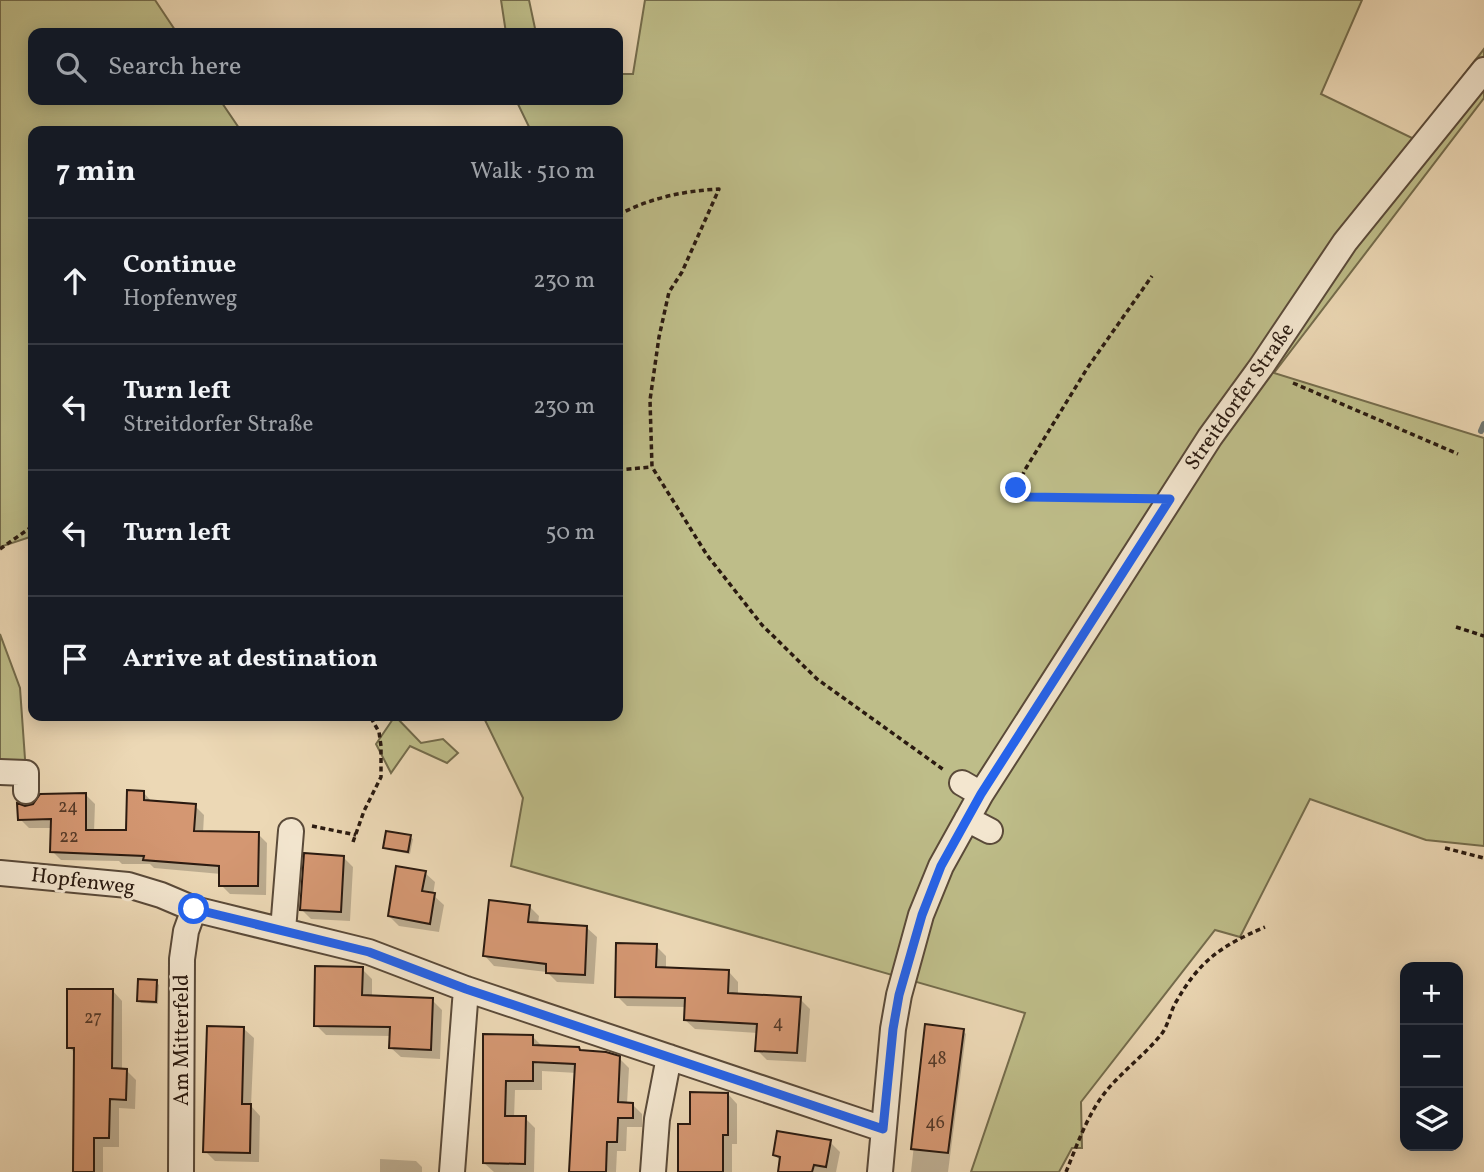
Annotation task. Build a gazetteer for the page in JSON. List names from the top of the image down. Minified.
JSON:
{"streets":{"street":["Streitdorfer Straße","Hopfenweg","Am Mitterfeld"]},"crossings":[["Streitdorfer Straße","Hopfenweg"],["Hopfenweg","Am Mitterfeld"]],"house_numbers":["24","22","27","4","48","46"],"page":{"search":"Search here","heading":["7 min","Walk · 510 m"],"list":[["Continue","Hopfenweg","230 m"],["Turn left","Streitdorfer Straße","230 m"],["Turn left","50 m"],"Arrive at destination"],"map_buttons":["+","−"]}}
